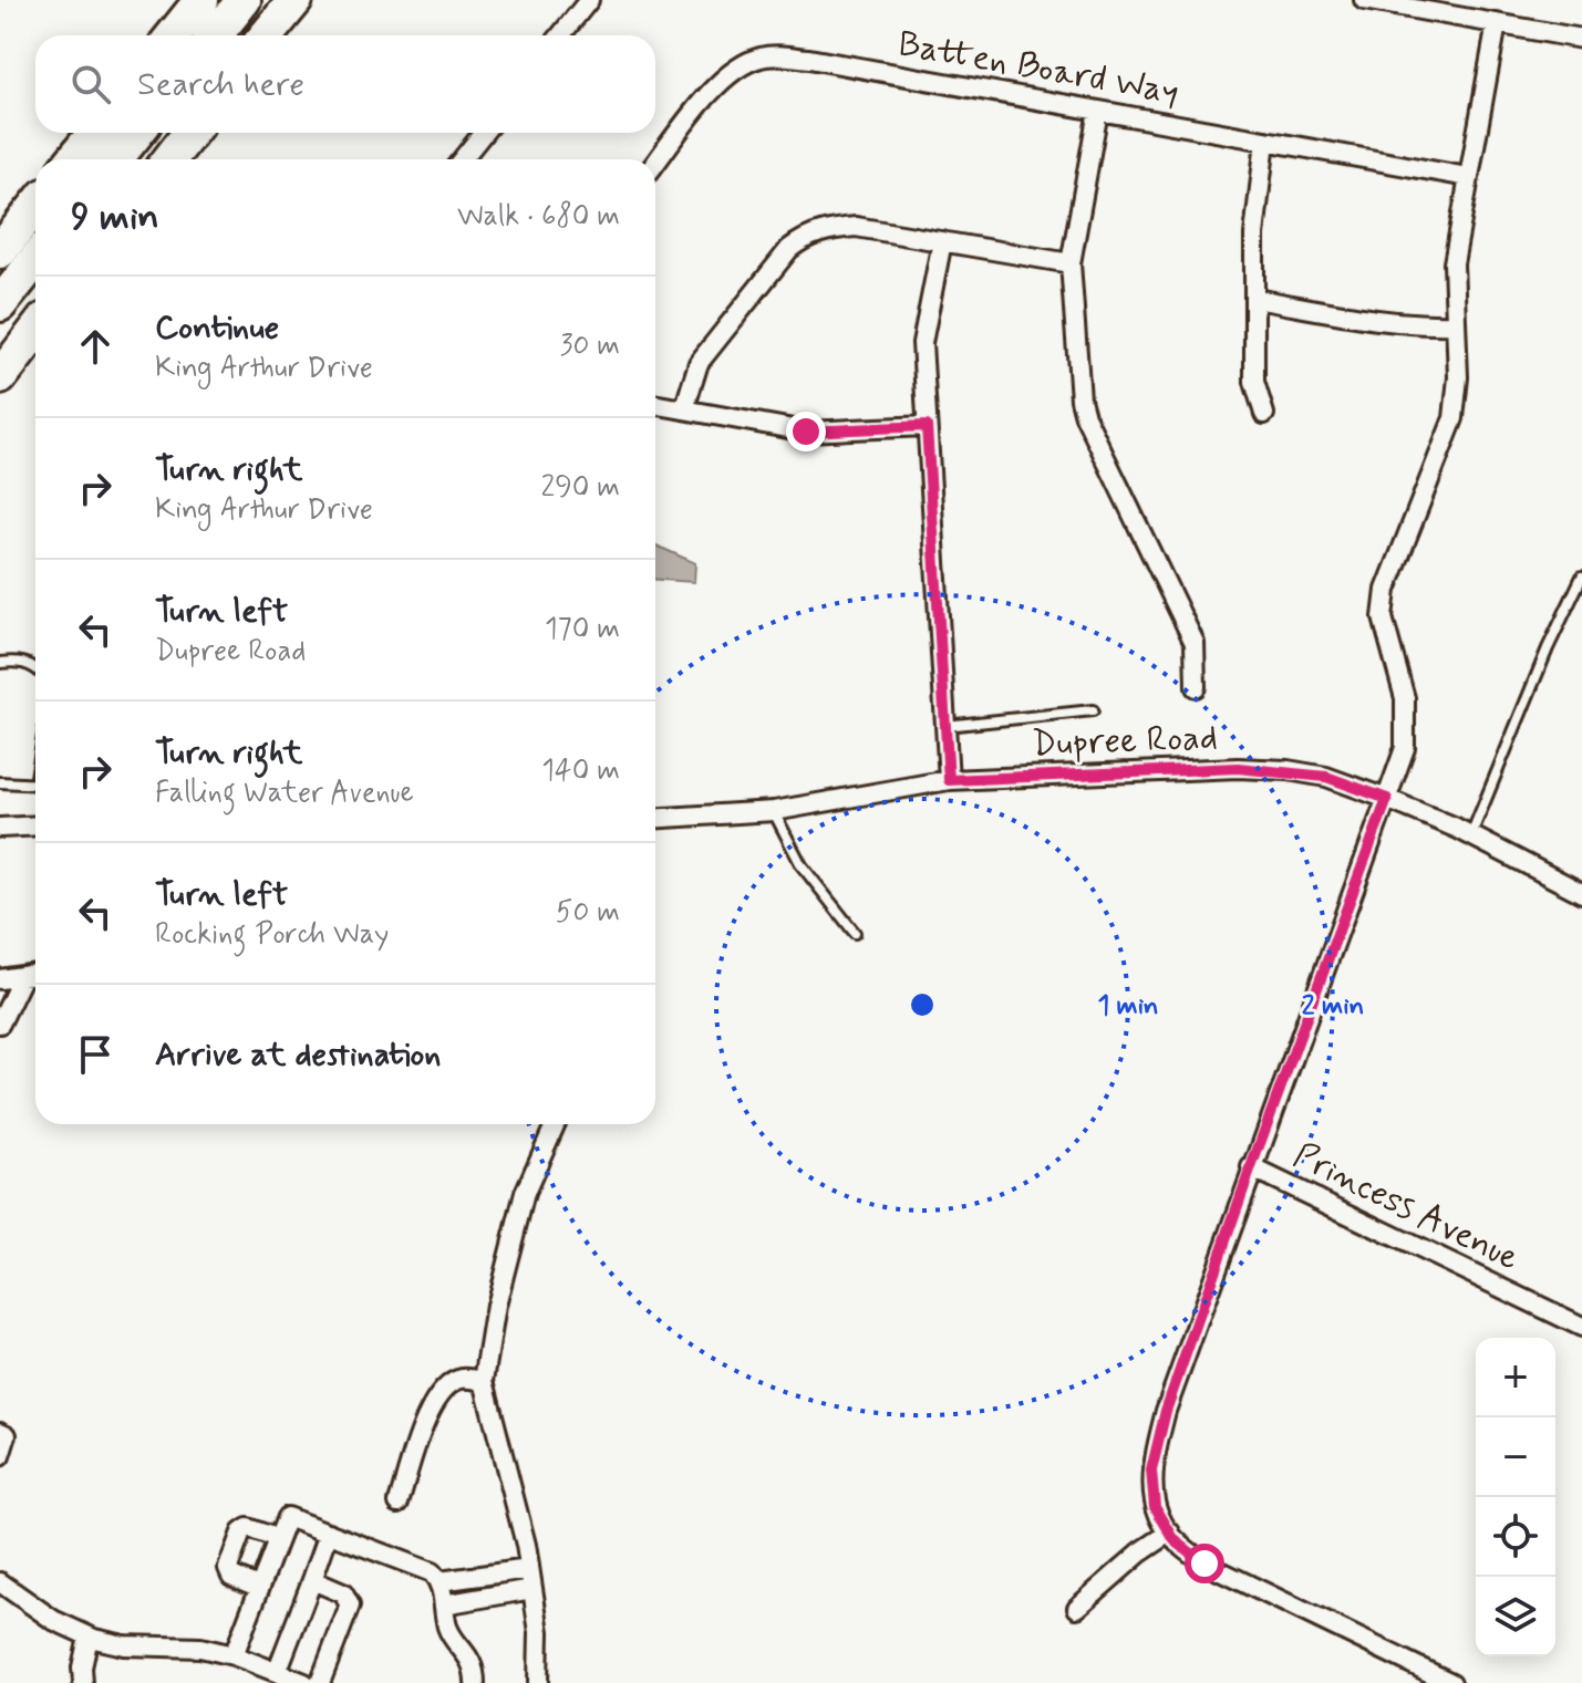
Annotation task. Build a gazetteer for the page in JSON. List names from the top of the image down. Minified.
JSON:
{"streets":{"street":["Batten Board Way","Dupree Road","Princess Avenue"]},"page":{"search":"Search here","heading":["9 min","Walk · 680 m"],"list":[["Continue","King Arthur Drive","30 m"],["Turn right","King Arthur Drive","290 m"],["Turn left","Dupree Road","170 m"],["Turn right","Falling Water Avenue","140 m"],["Turn left","Rocking Porch Way","50 m"],"Arrive at destination"],"map_buttons":["+","−"]},"rings":["1 min","2 min"]}
